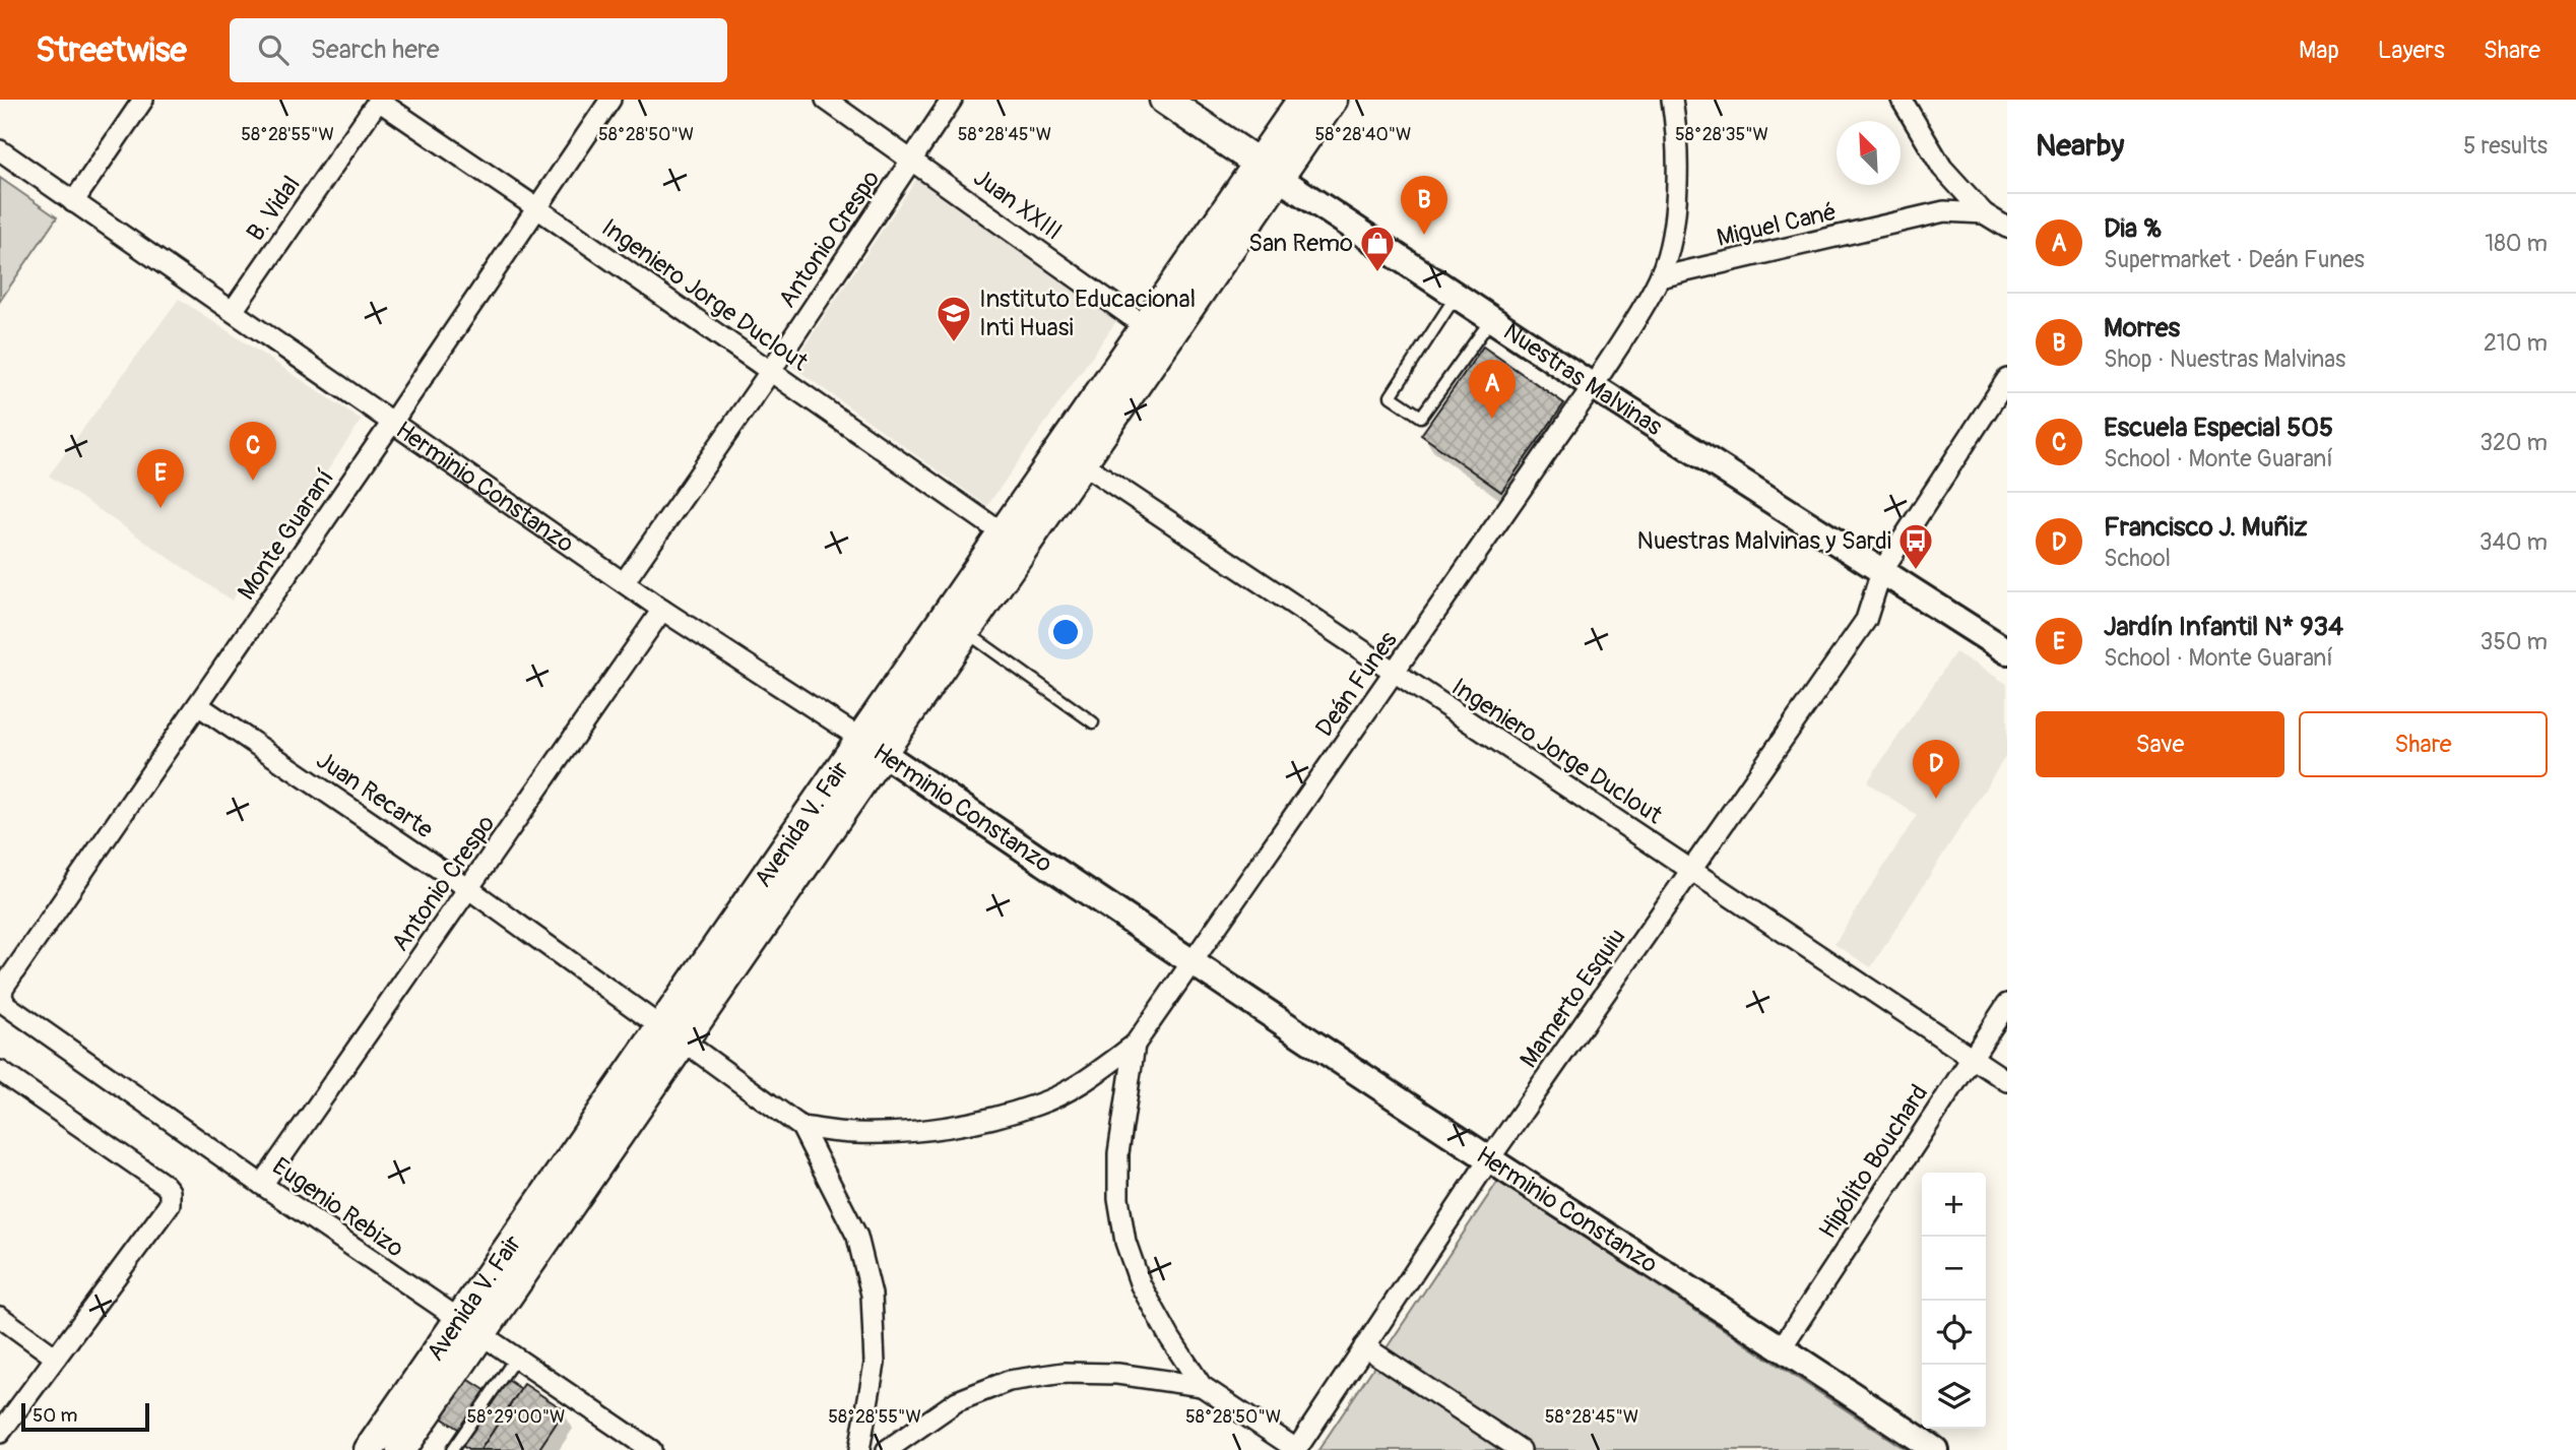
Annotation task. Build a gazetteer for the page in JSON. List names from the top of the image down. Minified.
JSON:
{"streets":{"main road":["Nuestras Malvinas","Avenida V. Fair"],"street":["Juan XXIII","B. Vidal","Miguel Cané","Antonio Crespo","Ingeniero Jorge Duclout","Herminio Constanzo","Monte Guaraní","Deán Funes","Juan Recarte","Mamerto Esquiu","Hipólito Bouchard","Eugenio Rebizo"]},"crossings":[["Juan XXIII","Antonio Crespo"],["Juan XXIII","Avenida V. Fair"],["B. Vidal","Ingeniero Jorge Duclout"],["B. Vidal","Herminio Constanzo"],["Miguel Cané","Deán Funes"],["Antonio Crespo","Ingeniero Jorge Duclout"],["Antonio Crespo","Herminio Constanzo"],["Antonio Crespo","Juan Recarte"],["Antonio Crespo","Eugenio Rebizo"],["Ingeniero Jorge Duclout","Monte Guaraní"],["Ingeniero Jorge Duclout","Deán Funes"],["Ingeniero Jorge Duclout","Avenida V. Fair"],["Ingeniero Jorge Duclout","Mamerto Esquiu"],["Ingeniero Jorge Duclout","Hipólito Bouchard"],["Nuestras Malvinas","Deán Funes"],["Nuestras Malvinas","Avenida V. Fair"],["Nuestras Malvinas","Mamerto Esquiu"],["Herminio Constanzo","Monte Guaraní"],["Herminio Constanzo","Deán Funes"],["Herminio Constanzo","Avenida V. Fair"],["Herminio Constanzo","Mamerto Esquiu"],["Herminio Constanzo","Hipólito Bouchard"],["Monte Guaraní","Juan Recarte"],["Monte Guaraní","Eugenio Rebizo"],["Juan Recarte","Avenida V. Fair"],["Avenida V. Fair","Eugenio Rebizo"]],"places":{"shop":["San Remo"],"school or university":["Instituto Educacional Inti Huasi"],"bus stop":["Nuestras Malvinas y Sardi"]},"scale_bar":"50 m","north":"top left","page":{"header":"Streetwise","search":"Search here","nav":["Map","Layers","Share"],"heading":["Nearby","5 results"],"pins":["B","A","C","E","D"],"list":[{"mark":"A","name":"Dia %","note":"Supermarket · Deán Funes","value":"180 m"},{"mark":"B","name":"Morres","note":"Shop · Nuestras Malvinas","value":"210 m"},{"mark":"C","name":"Escuela Especial 505","note":"School · Monte Guaraní","value":"320 m"},{"mark":"D","name":"Francisco J. Muñiz","note":"School","value":"340 m"},{"mark":"E","name":"Jardín Infantil N* 934","note":"School · Monte Guaraní","value":"350 m"}],"buttons":["Save","Share"],"map_buttons":["+","−"],"scale":"50 m"},"coordinates":["58°28'55\"W","58°28'50\"W","58°28'45\"W","58°28'40\"W","58°28'35\"W","58°29'00\"W"]}
